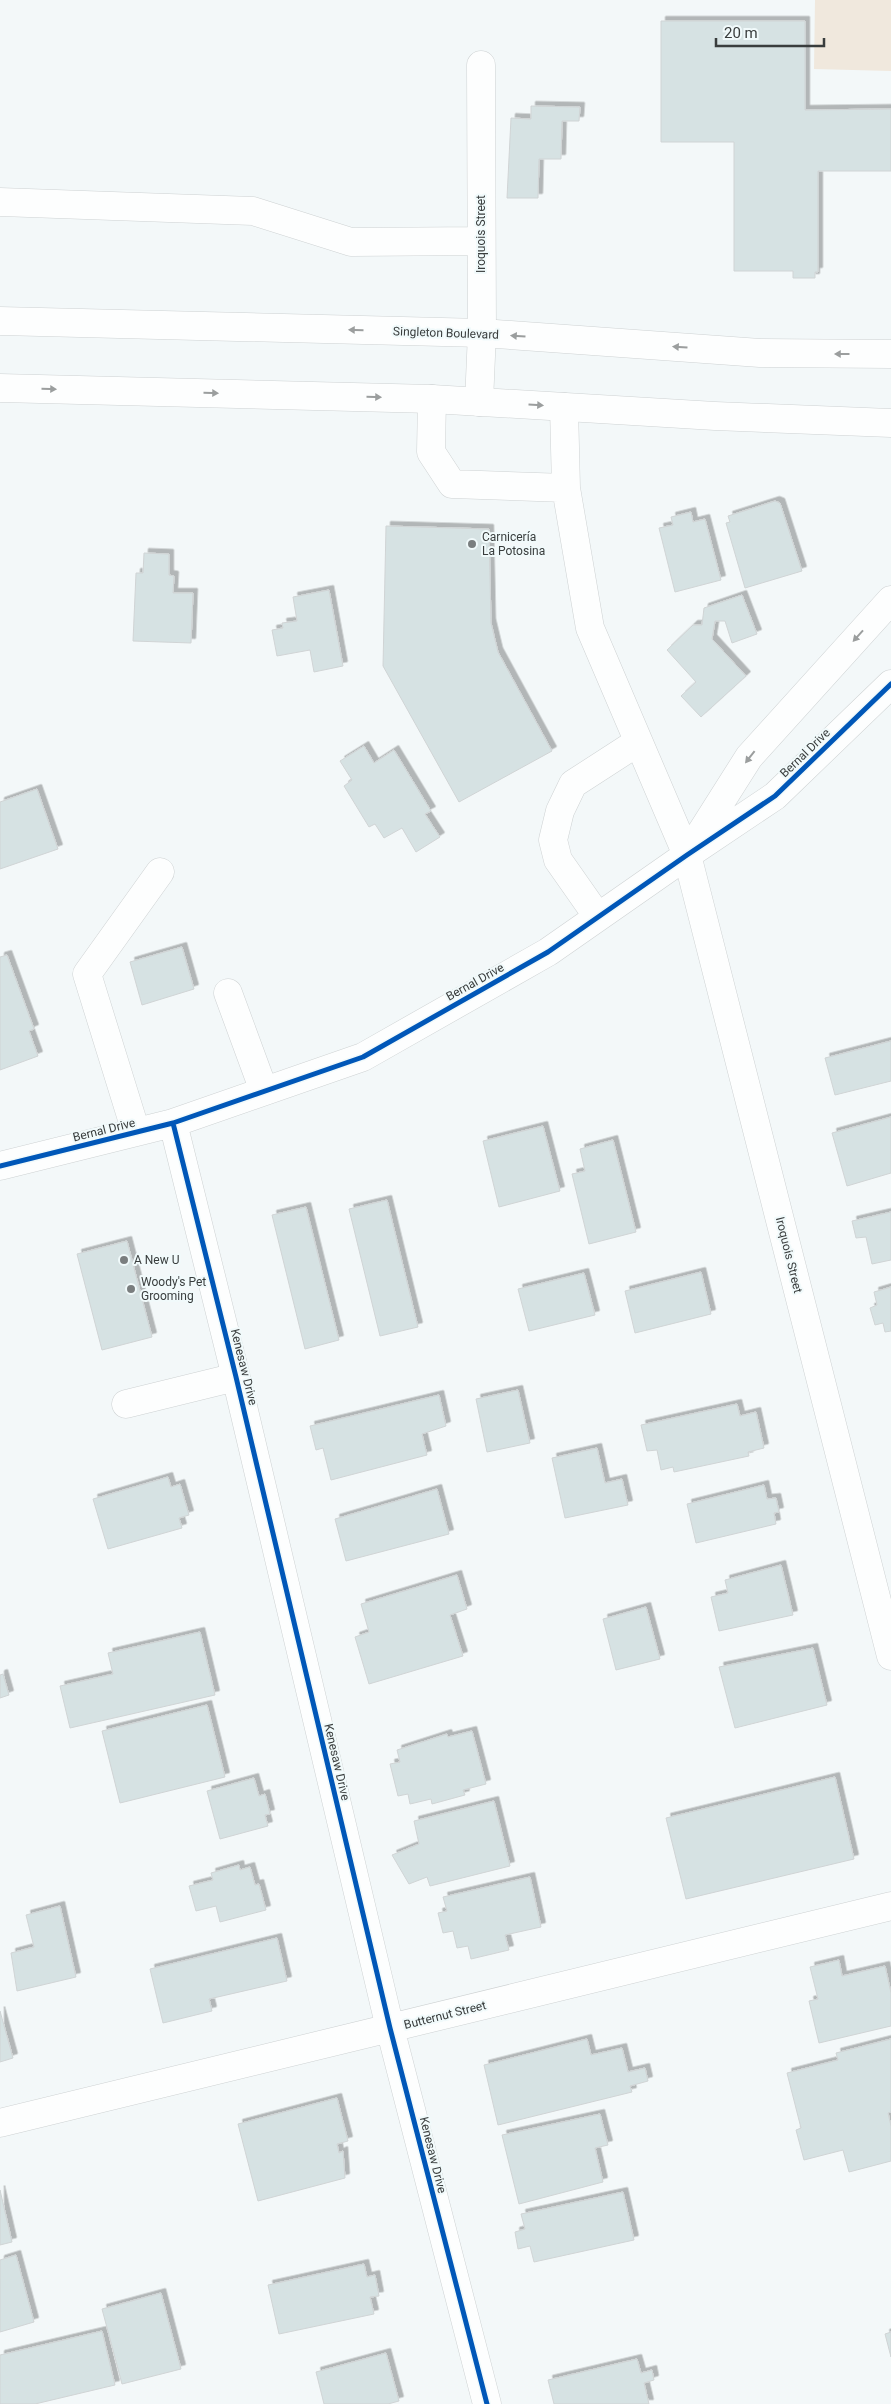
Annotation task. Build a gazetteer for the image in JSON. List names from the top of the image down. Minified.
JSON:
{"streets":{"street":["Iroquois Street","Singleton Boulevard","Bernal Drive","Kenesaw Drive","Butternut Street"]},"crossings":[["Iroquois Street","Singleton Boulevard"],["Iroquois Street","Bernal Drive"],["Bernal Drive","Kenesaw Drive"],["Kenesaw Drive","Butternut Street"]],"places":["Carnicería La Potosina","A New U","Woody's Pet Grooming"],"scale_bar":"20 m"}
